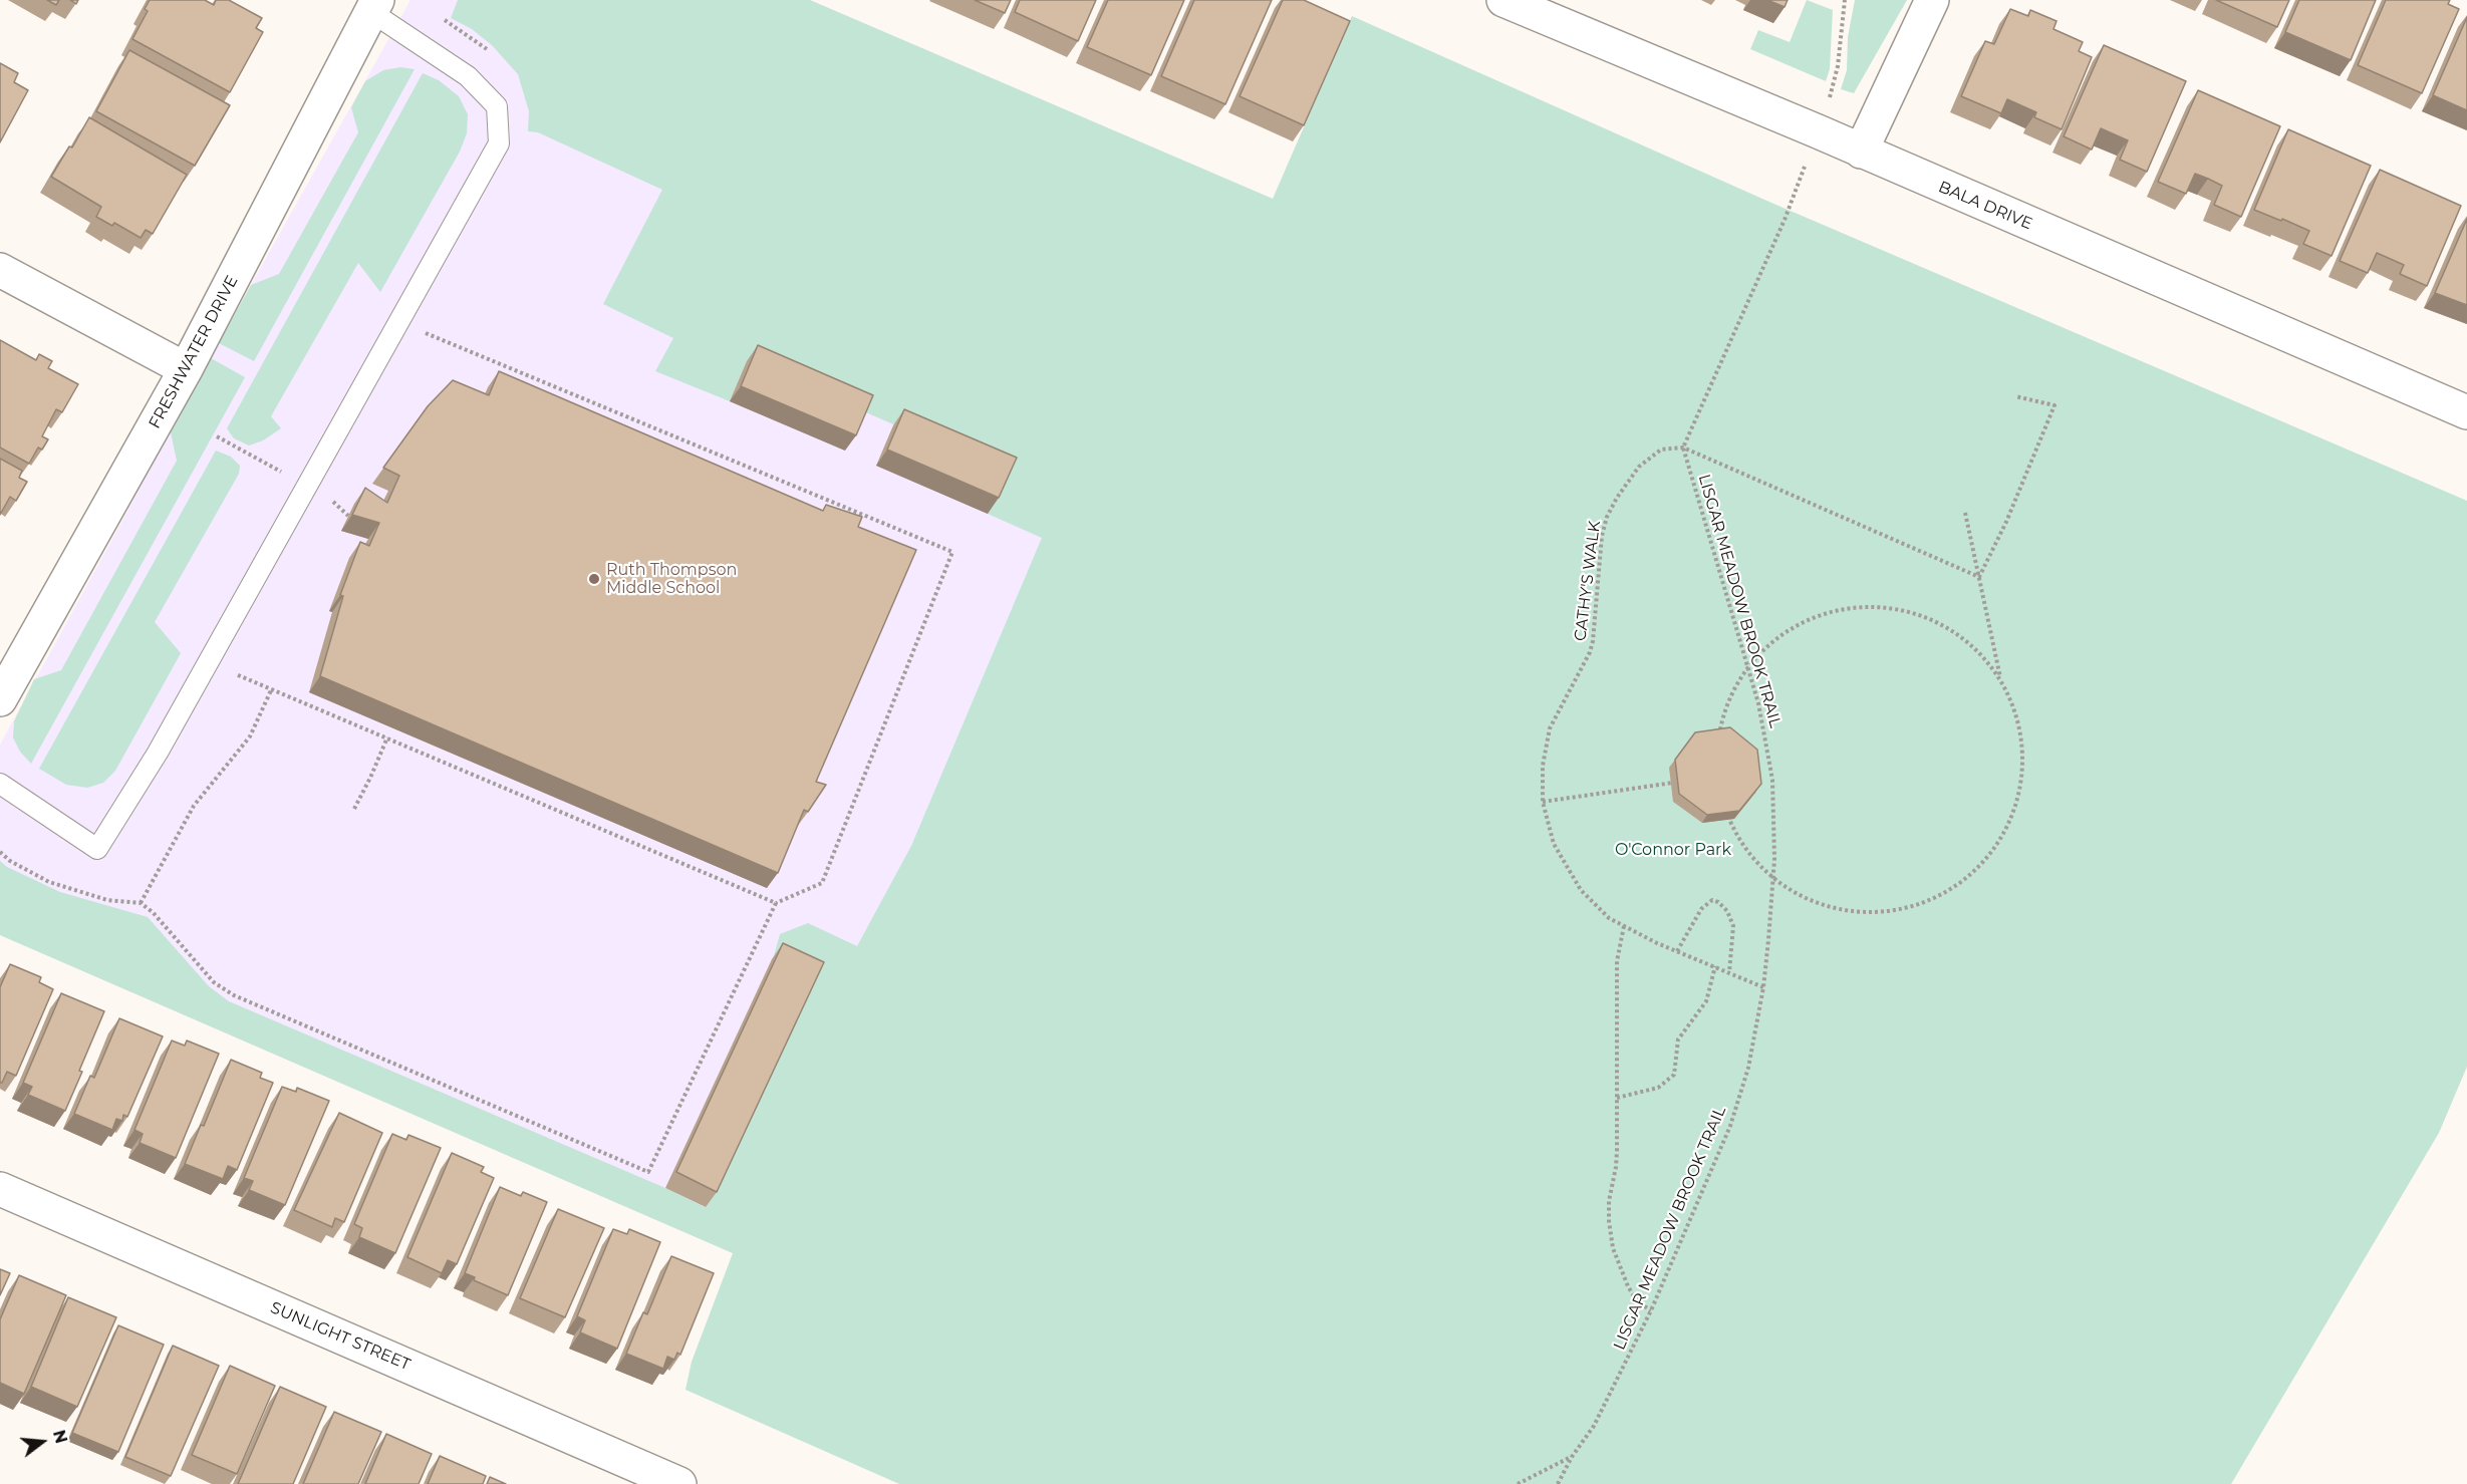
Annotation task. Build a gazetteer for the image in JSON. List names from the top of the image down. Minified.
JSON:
{"streets":{"street":["BALA DRIVE","FRESHWATER DRIVE","SUNLIGHT STREET"],"path":["CATHY'S WALK","LISGAR MEADOW BROOK TRAIL"]},"crossings":[["CATHY'S WALK","LISGAR MEADOW BROOK TRAIL"]],"parks":["O'Connor Park"],"places":["Ruth Thompson Middle School"],"north":"right"}
